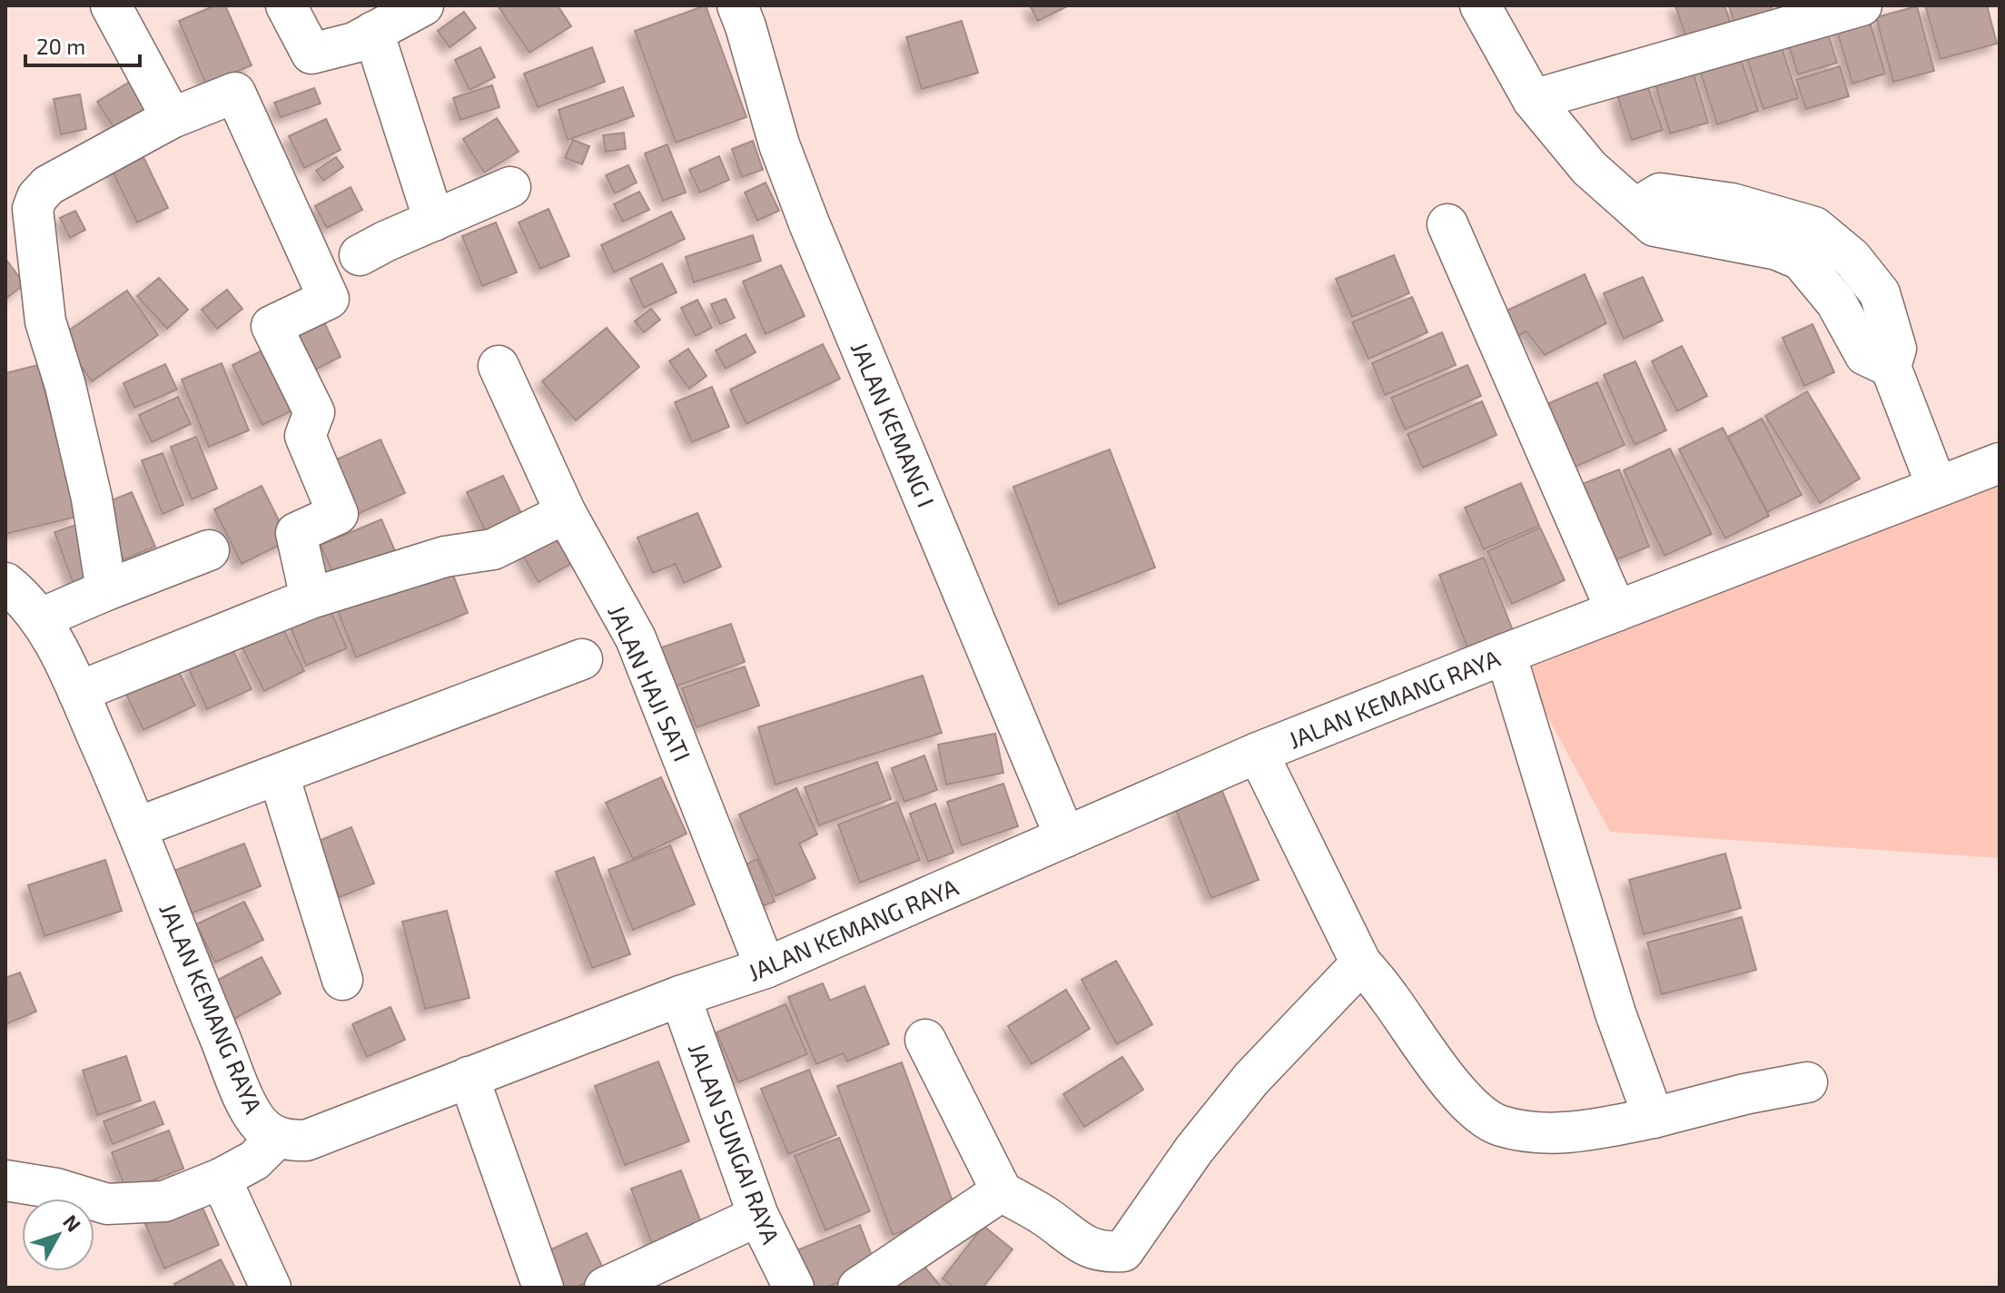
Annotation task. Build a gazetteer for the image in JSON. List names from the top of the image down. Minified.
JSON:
{"streets":{"street":["JALAN KEMANG I","JALAN HAJI SATI","JALAN KEMANG RAYA","JALAN SUNGAI RAYA"]},"crossings":[["JALAN KEMANG I","JALAN KEMANG RAYA"],["JALAN HAJI SATI","JALAN KEMANG RAYA"],["JALAN KEMANG RAYA","JALAN SUNGAI RAYA"]],"scale_bar":"20 m","north":"top right"}
